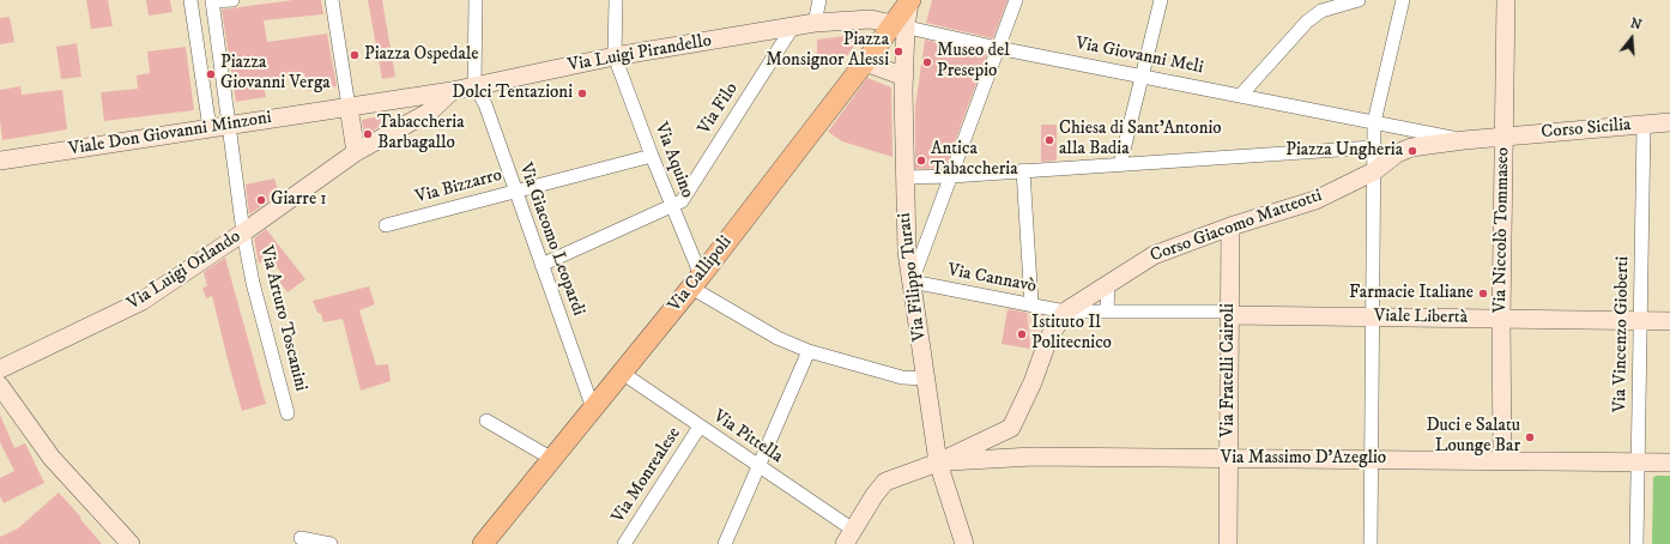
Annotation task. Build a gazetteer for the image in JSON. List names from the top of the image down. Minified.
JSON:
{"streets":{"main road":["Via Callipoli"],"street":["Via Luigi Pirandello","Via Giovanni Meli","Via Filo","Corso Sicilia","Viale Don Giovanni Minzoni","Via Aquino","Via Bizzarro","Corso Giacomo Matteotti","Via Niccolò Tommaseo","Via Giacomo Leopardi","Via Luigi Orlando","Via Filippo Turati","Via Cannavò","Viale Libertà","Via Arturo Toscanini","Via Vincenzo Gioberti","Via Fratelli Cairoli","Via Pittella","Via Massimo D'Azeglio","Via Monrealese"]},"crossings":[["Via Luigi Pirandello","Via Giovanni Meli"],["Via Luigi Pirandello","Via Filo"],["Via Luigi Pirandello","Viale Don Giovanni Minzoni"],["Via Luigi Pirandello","Via Aquino"],["Via Luigi Pirandello","Via Giacomo Leopardi"],["Via Luigi Pirandello","Via Luigi Orlando"],["Via Luigi Pirandello","Via Callipoli"],["Via Luigi Pirandello","Via Filippo Turati"],["Via Giovanni Meli","Corso Sicilia"],["Via Giovanni Meli","Corso Giacomo Matteotti"],["Via Giovanni Meli","Via Callipoli"],["Via Giovanni Meli","Via Filippo Turati"],["Via Filo","Via Aquino"],["Via Filo","Via Giacomo Leopardi"],["Corso Sicilia","Corso Giacomo Matteotti"],["Corso Sicilia","Via Niccolò Tommaseo"],["Corso Sicilia","Via Vincenzo Gioberti"],["Viale Don Giovanni Minzoni","Via Arturo Toscanini"],["Via Aquino","Via Bizzarro"],["Via Aquino","Via Callipoli"],["Via Bizzarro","Via Giacomo Leopardi"],["Corso Giacomo Matteotti","Via Cannavò"],["Corso Giacomo Matteotti","Viale Libertà"],["Corso Giacomo Matteotti","Via Fratelli Cairoli"],["Via Niccolò Tommaseo","Viale Libertà"],["Via Niccolò Tommaseo","Via Massimo D'Azeglio"],["Via Giacomo Leopardi","Via Callipoli"],["Via Luigi Orlando","Via Arturo Toscanini"],["Via Callipoli","Via Filippo Turati"],["Via Callipoli","Via Pittella"],["Via Filippo Turati","Via Cannavò"],["Via Filippo Turati","Via Massimo D'Azeglio"],["Via Cannavò","Viale Libertà"],["Viale Libertà","Via Vincenzo Gioberti"],["Viale Libertà","Via Fratelli Cairoli"],["Via Vincenzo Gioberti","Via Massimo D'Azeglio"],["Via Fratelli Cairoli","Via Massimo D'Azeglio"],["Via Pittella","Via Monrealese"]],"places":["Piazza Monsignor Alessi","Piazza Ospedale","Museo del Presepio","Piazza Giovanni Verga","Dolci Tentazioni","Tabaccheria Barbagallo","Chiesa di Sant'Antonio alla Badia","Piazza Ungheria","Antica Tabaccheria","Giarre 1","Farmacie Italiane","Istituto Il Politecnico","Duci e Salatu Lounge Bar"],"north":"top"}
